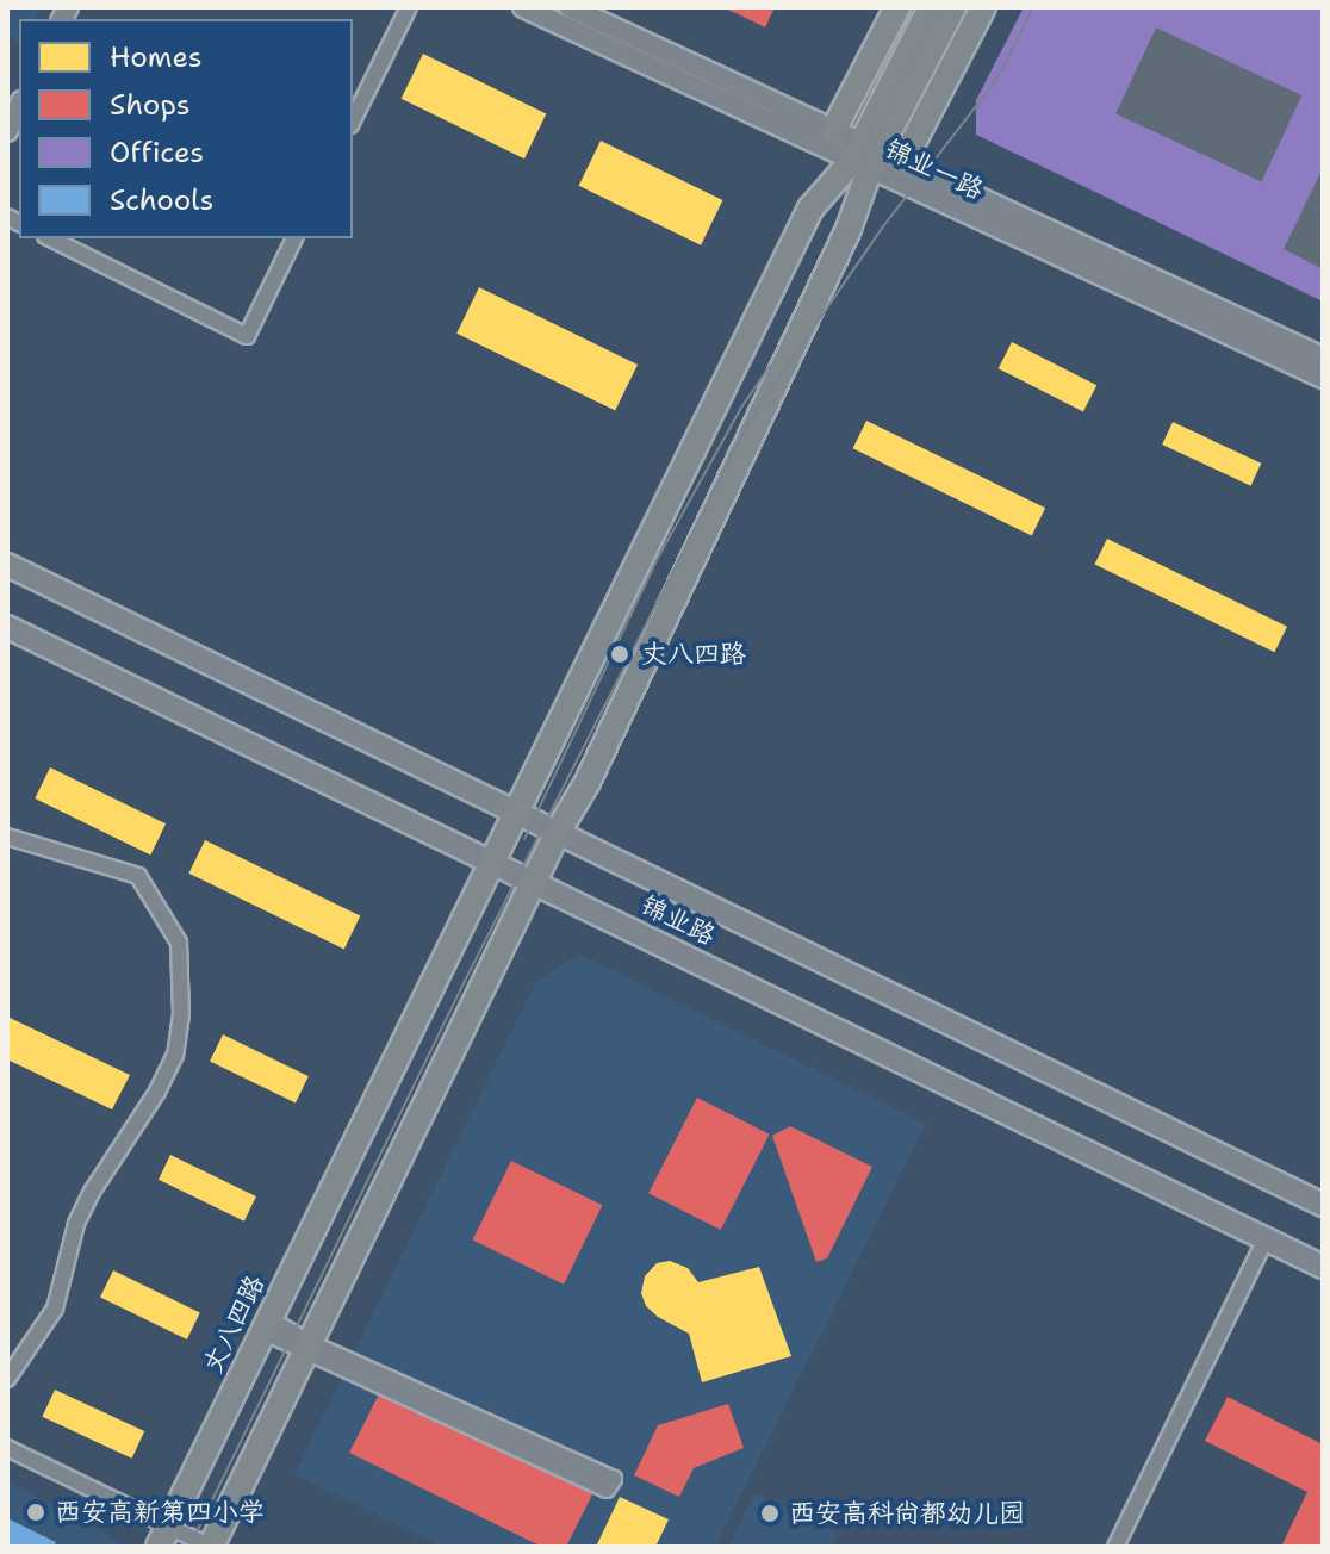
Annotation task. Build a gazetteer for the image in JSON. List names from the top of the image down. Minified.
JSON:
{"streets":{"main road":["锦业路","丈八四路"],"street":["锦业一路"]},"crossings":[["锦业一路","丈八四路"],["锦业路","丈八四路"]],"places":["丈八四路","西安高新第四小学","西安高科尚都幼儿园"],"legend":["Homes","Shops","Offices","Schools"]}
